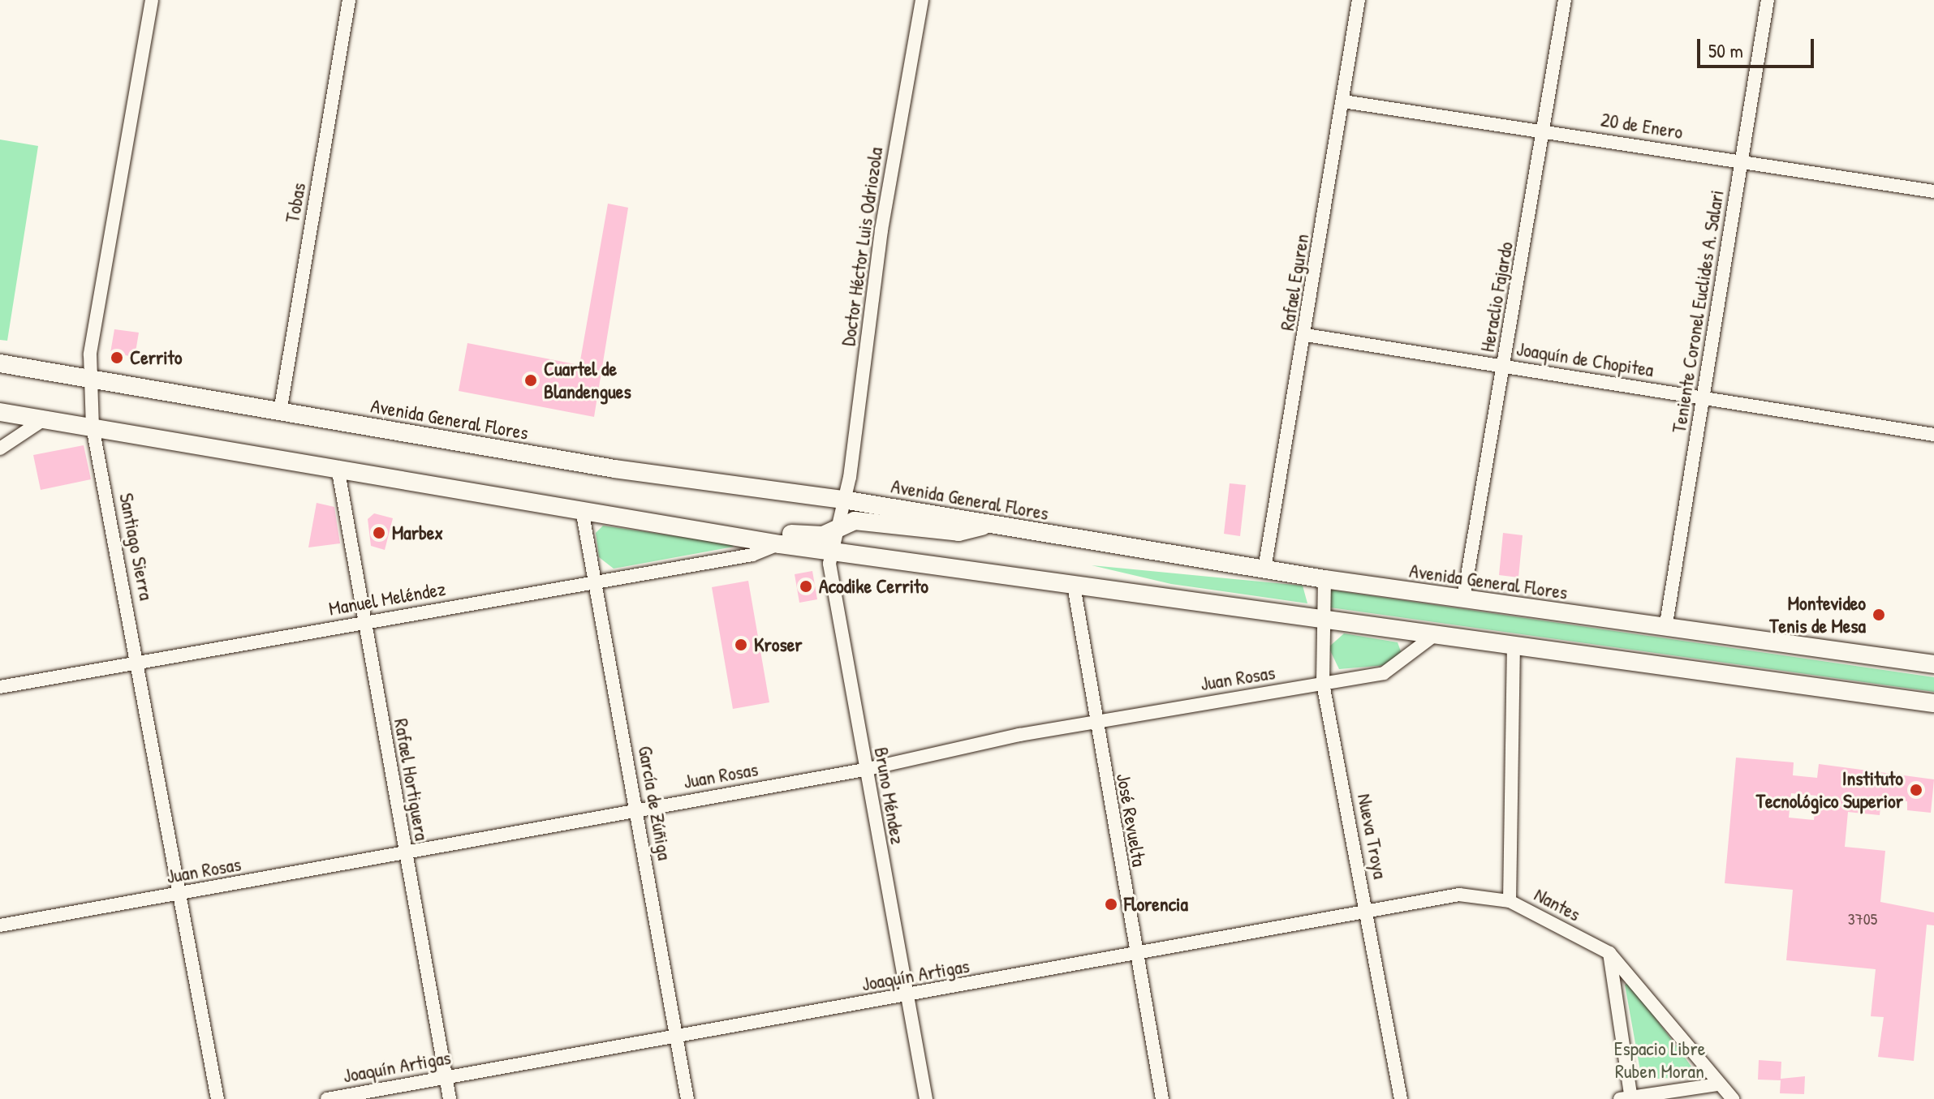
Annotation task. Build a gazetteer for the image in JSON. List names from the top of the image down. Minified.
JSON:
{"streets":{"main road":["Avenida General Flores"],"street":["20 de Enero","Tobas","Doctor Héctor Luis Odriozola","Rafael Eguren","Heraclio Fajardo","Teniente Coronel Euclides A. Salari","Joaquín de Chopitea","Santiago Sierra","Manuel Meléndez","Juan Rosas","Rafael Hortiguera","Bruno Méndez","García de Zúñiga","José Revuelta","Nueva Troya","Nantes","Joaquín Artigas"]},"crossings":[["20 de Enero","Rafael Eguren"],["20 de Enero","Heraclio Fajardo"],["20 de Enero","Teniente Coronel Euclides A. Salari"],["Tobas","Avenida General Flores"],["Doctor Héctor Luis Odriozola","Avenida General Flores"],["Doctor Héctor Luis Odriozola","Bruno Méndez"],["Rafael Eguren","Joaquín de Chopitea"],["Rafael Eguren","Avenida General Flores"],["Heraclio Fajardo","Joaquín de Chopitea"],["Heraclio Fajardo","Avenida General Flores"],["Teniente Coronel Euclides A. Salari","Joaquín de Chopitea"],["Teniente Coronel Euclides A. Salari","Avenida General Flores"],["Avenida General Flores","Santiago Sierra"],["Avenida General Flores","Bruno Méndez"],["Avenida General Flores","Nueva Troya"],["Santiago Sierra","Manuel Meléndez"],["Santiago Sierra","Juan Rosas"],["Manuel Meléndez","Rafael Hortiguera"],["Manuel Meléndez","García de Zúñiga"],["Juan Rosas","Rafael Hortiguera"],["Juan Rosas","Bruno Méndez"],["Juan Rosas","García de Zúñiga"],["Juan Rosas","José Revuelta"],["Juan Rosas","Nueva Troya"],["Rafael Hortiguera","Joaquín Artigas"],["Bruno Méndez","Joaquín Artigas"],["García de Zúñiga","Joaquín Artigas"],["José Revuelta","Joaquín Artigas"],["Nueva Troya","Joaquín Artigas"],["Nantes","Joaquín Artigas"]],"parks":["Espacio Libre Ruben Moran"],"places":["Cerrito","Cuartel de Blandengues","Marbex","Acodike Cerrito","Montevideo Tenis de Mesa","Kroser","Instituto Tecnológico Superior","Florencia"],"house_numbers":["3705"],"scale_bar":"50 m"}
